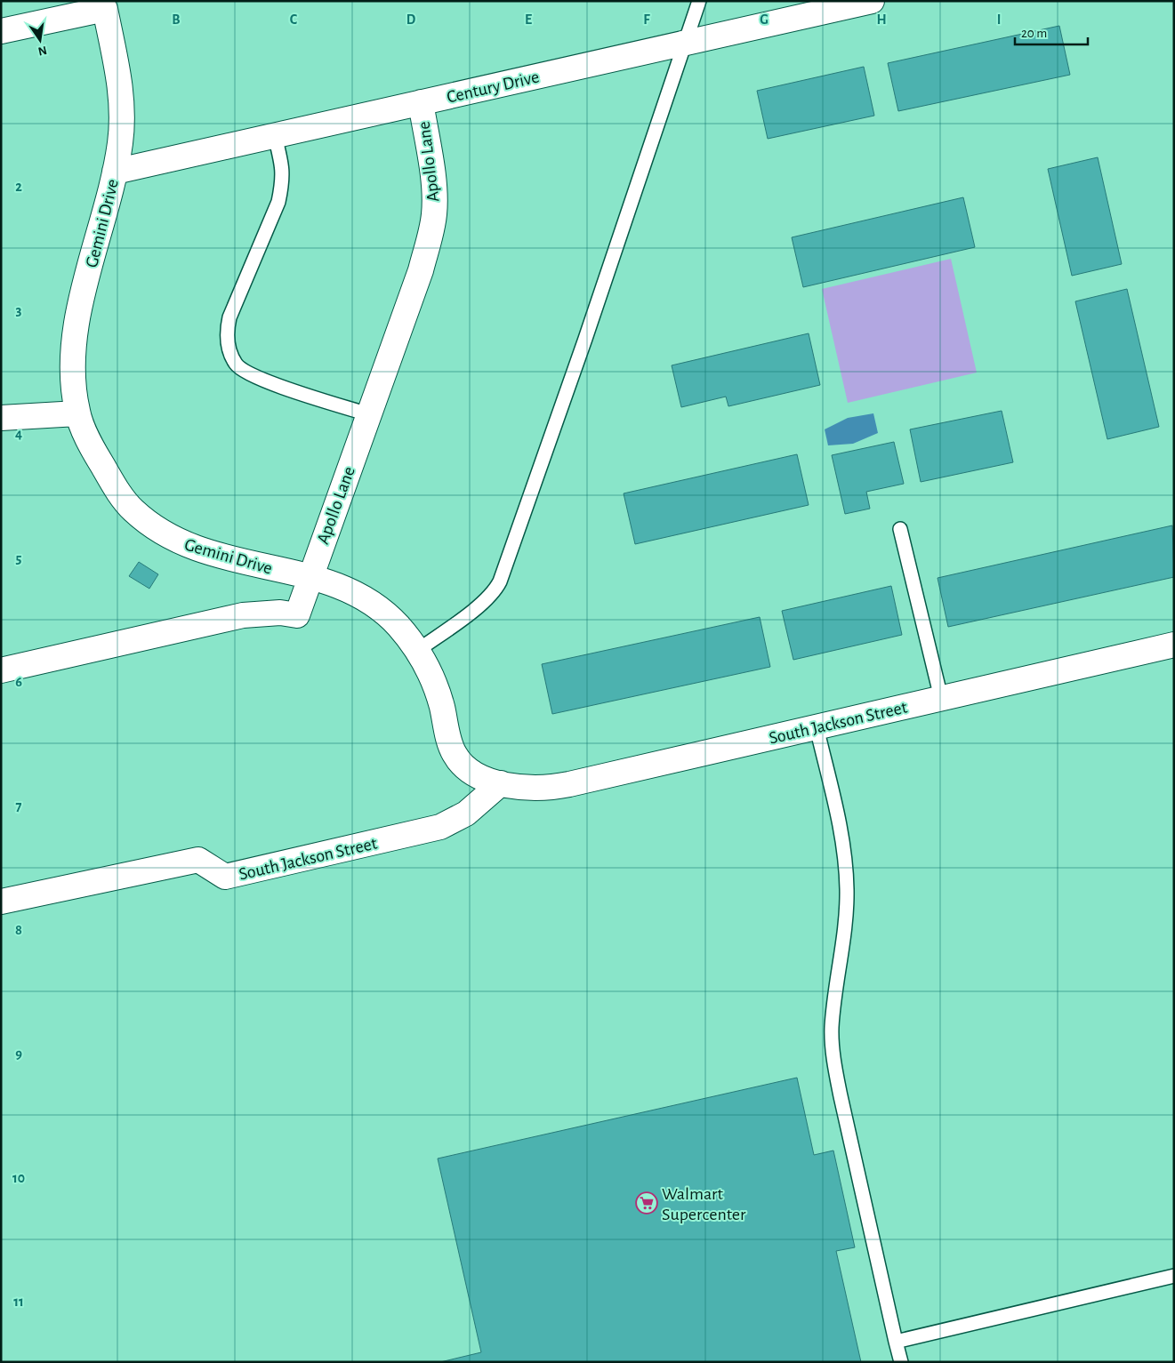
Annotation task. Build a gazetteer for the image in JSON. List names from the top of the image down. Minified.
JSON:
{"streets":{"street":["Century Drive","Apollo Lane","Gemini Drive","South Jackson Street"]},"crossings":[["Century Drive","Apollo Lane"],["Century Drive","Gemini Drive"],["Apollo Lane","Gemini Drive"],["Gemini Drive","South Jackson Street"]],"places":{"supermarket":["Walmart Supercenter"]},"scale_bar":"20 m","north":"bottom","grid":{"columns":["B","C","D","E","F","G","H","I"],"rows":["2","3","4","5","6","7","8","9","10","11"]}}
